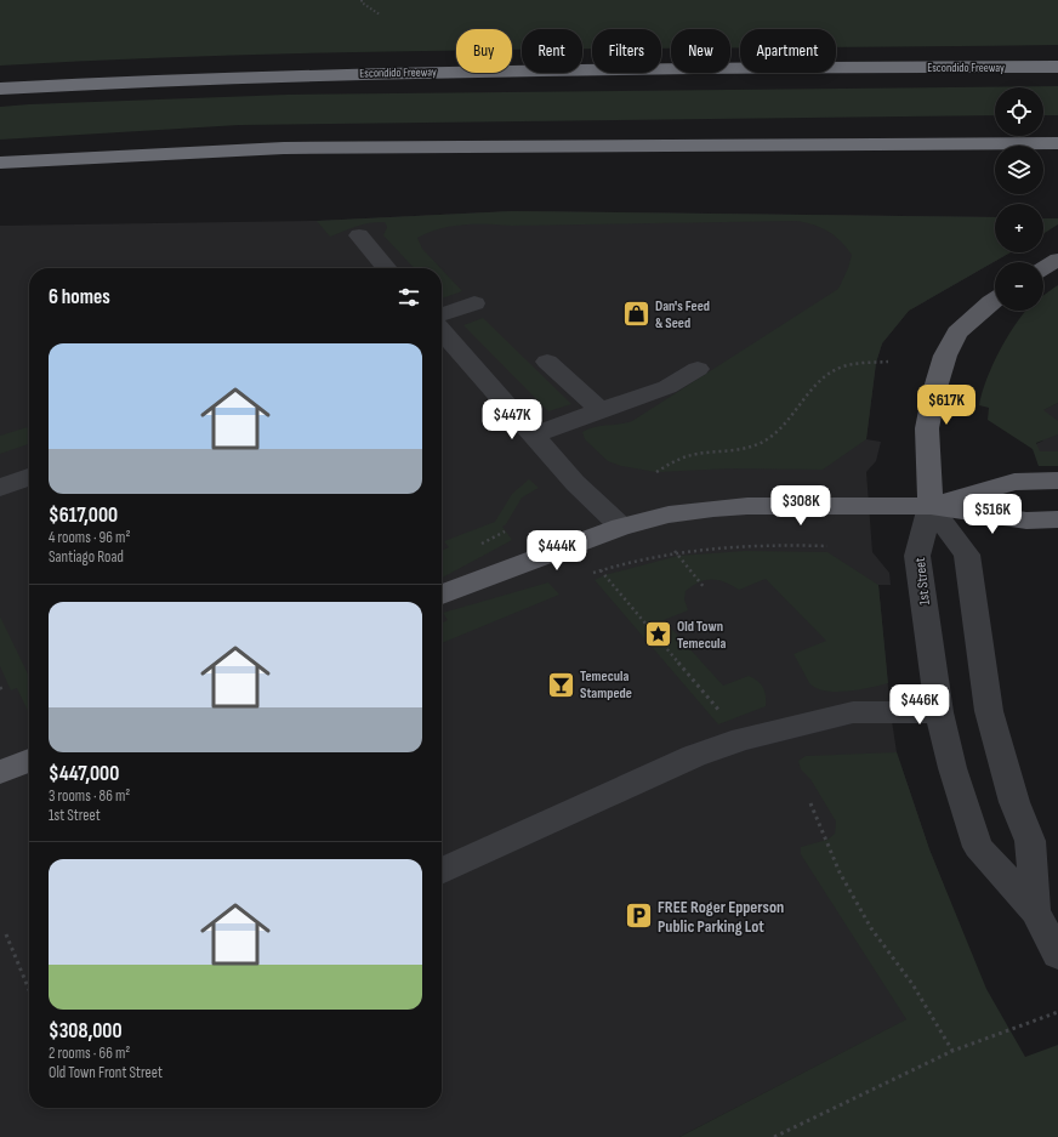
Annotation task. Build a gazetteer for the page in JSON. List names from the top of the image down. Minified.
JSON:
{"streets":{"highway":["Escondido Freeway"],"street":["1st Street"]},"places":{"shop":["Dan's Feed & Seed"],"place":["Old Town Temecula"],"bar":["Temecula Stampede"],"parking":["FREE Roger Epperson Public Parking Lot"]},"page":{"chip":["Buy","Rent","Filters","New","Apartment"],"map_buttons":["+","−"],"heading":"6 homes","list":[{"name":"$617,000","note":"4 rooms · 96 m² · Santiago Road"},{"name":"$447,000","note":"3 rooms · 86 m² · 1st Street"},{"name":"$308,000","note":"2 rooms · 66 m² · Old Town Front Street"}],"price":["$617K","$447K","$308K","$516K","$444K","$446K"]}}
